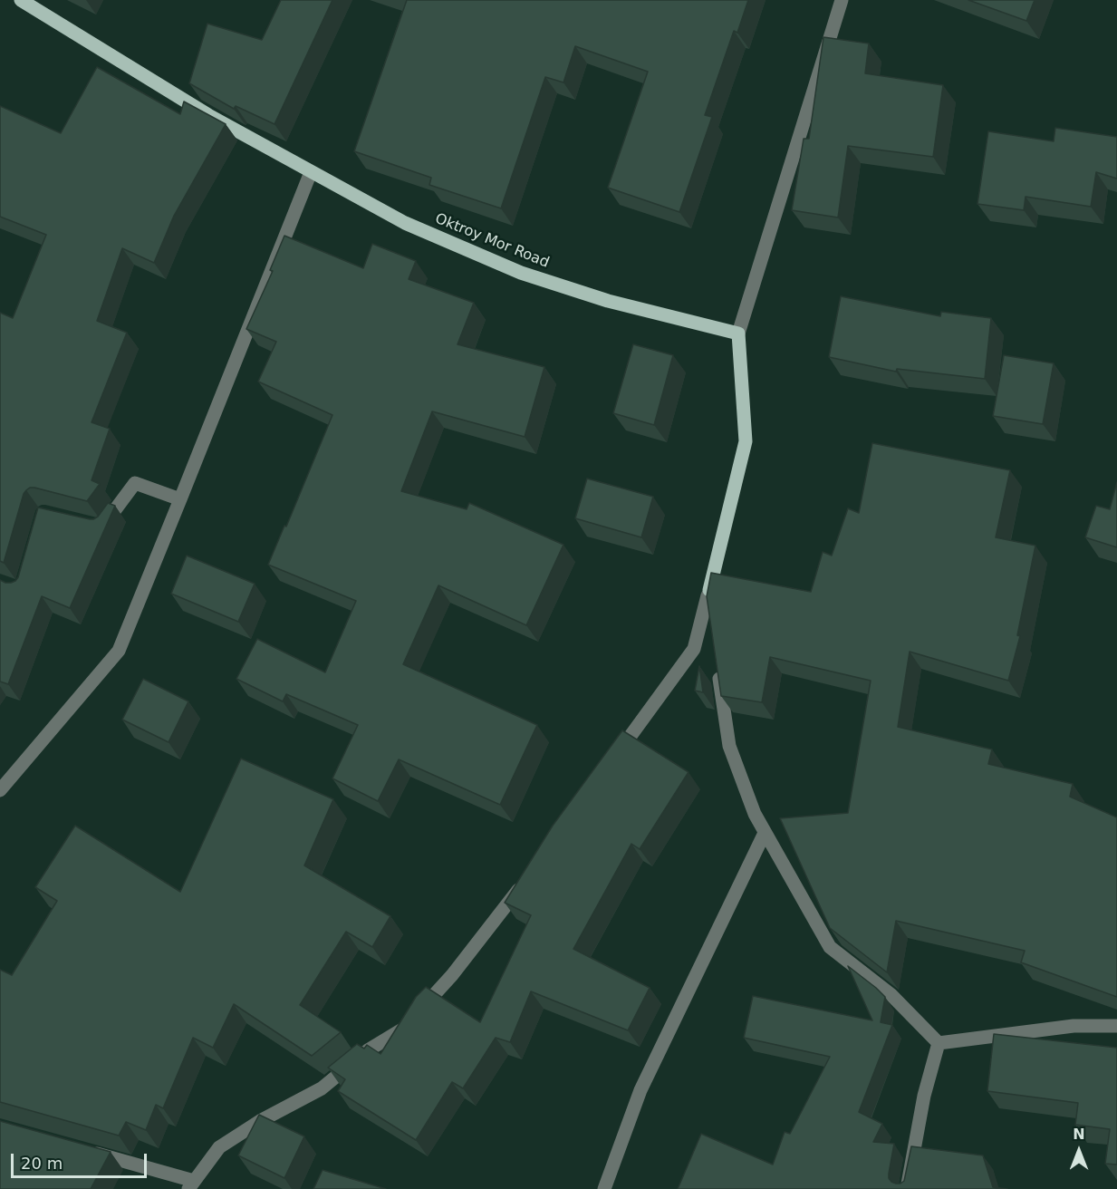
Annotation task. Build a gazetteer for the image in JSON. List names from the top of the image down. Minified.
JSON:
{"streets":{"main road":["Oktroy Mor Road"]},"scale_bar":"20 m","north":"top"}
